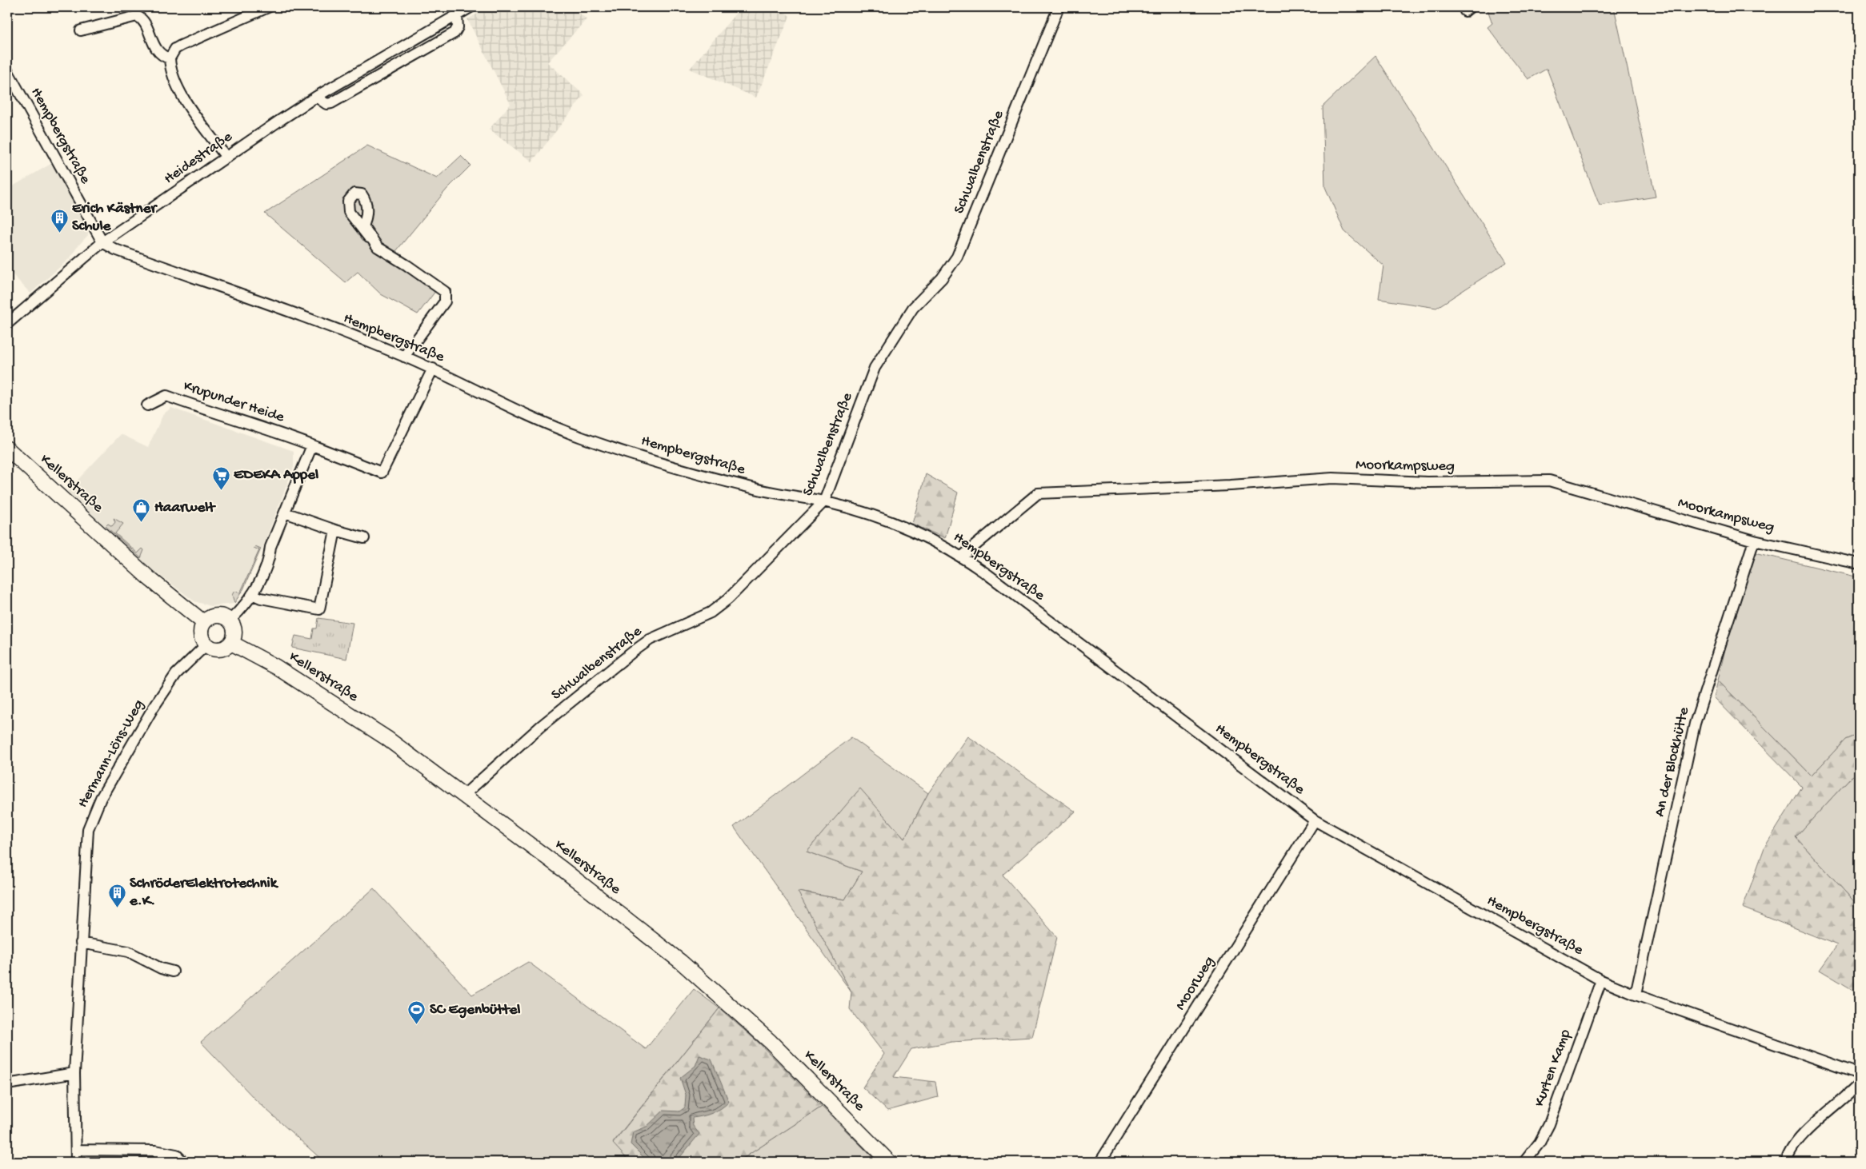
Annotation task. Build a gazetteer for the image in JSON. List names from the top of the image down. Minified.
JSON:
{"streets":{"main road":["Kellerstraße"],"street":["Hempbergstraße","Heidestraße","Schwalbenstraße","Krupunder Heide","Moorkampsweg","Hermann-Löns-Weg","An der Blockhütte","Moorweg","Kurten Kamp"]},"crossings":[["Hempbergstraße","Heidestraße"],["Hempbergstraße","Schwalbenstraße"],["Hempbergstraße","Krupunder Heide"],["Hempbergstraße","Moorkampsweg"],["Hempbergstraße","An der Blockhütte"],["Hempbergstraße","Moorweg"],["Hempbergstraße","Kurten Kamp"],["Schwalbenstraße","Kellerstraße"],["Moorkampsweg","An der Blockhütte"],["Kellerstraße","Hermann-Löns-Weg"]],"places":{"building":["Erich Kästner Schule","SchröderElektrotechnik e.K."],"supermarket":["EDEKA Appel"],"shop":["Haarwelt"],"sports":["SC Egenbüttel"]}}
